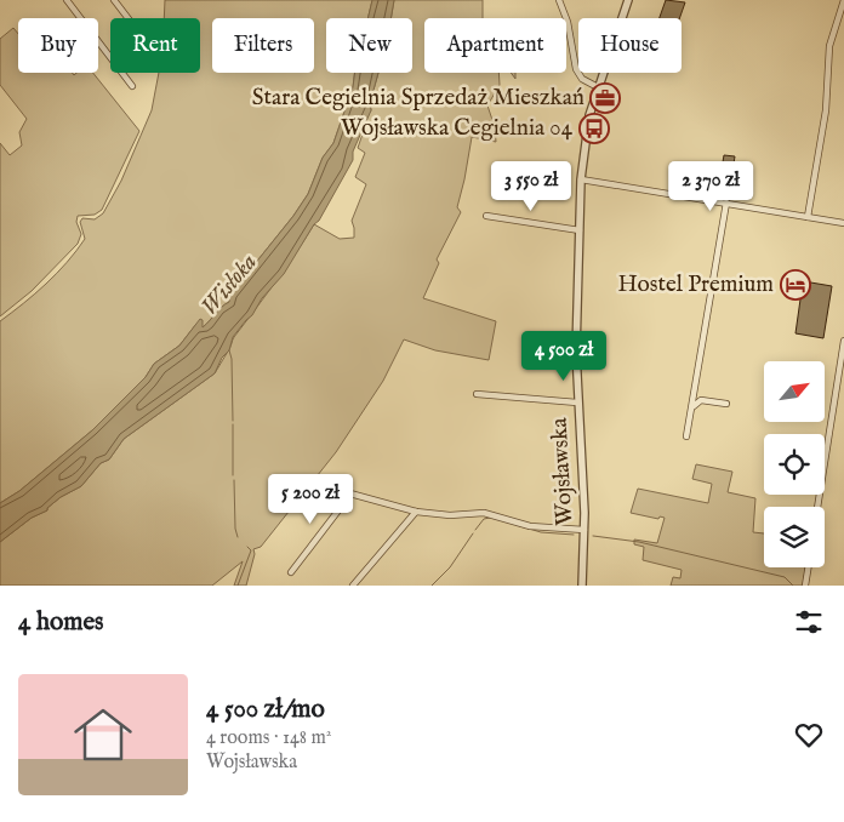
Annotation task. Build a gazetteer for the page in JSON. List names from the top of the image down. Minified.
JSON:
{"streets":{"street":["Wojsławska"]},"water":["Wisłoka"],"places":{"office":["Stara Cegielnia Sprzedaż Mieszkań"],"bus stop":["Wojsławska Cegielnia 04"],"hotel":["Hostel Premium"]},"north":"top right","page":{"chip":["Buy","Rent","Filters","New","Apartment","House"],"price":["3 550 zł","2 370 zł","4 500 zł","5 200 zł"],"heading":"4 homes","list":[{"name":"4 500 zł/mo","note":"4 rooms · 148 m² · Wojsławska"}]}}
